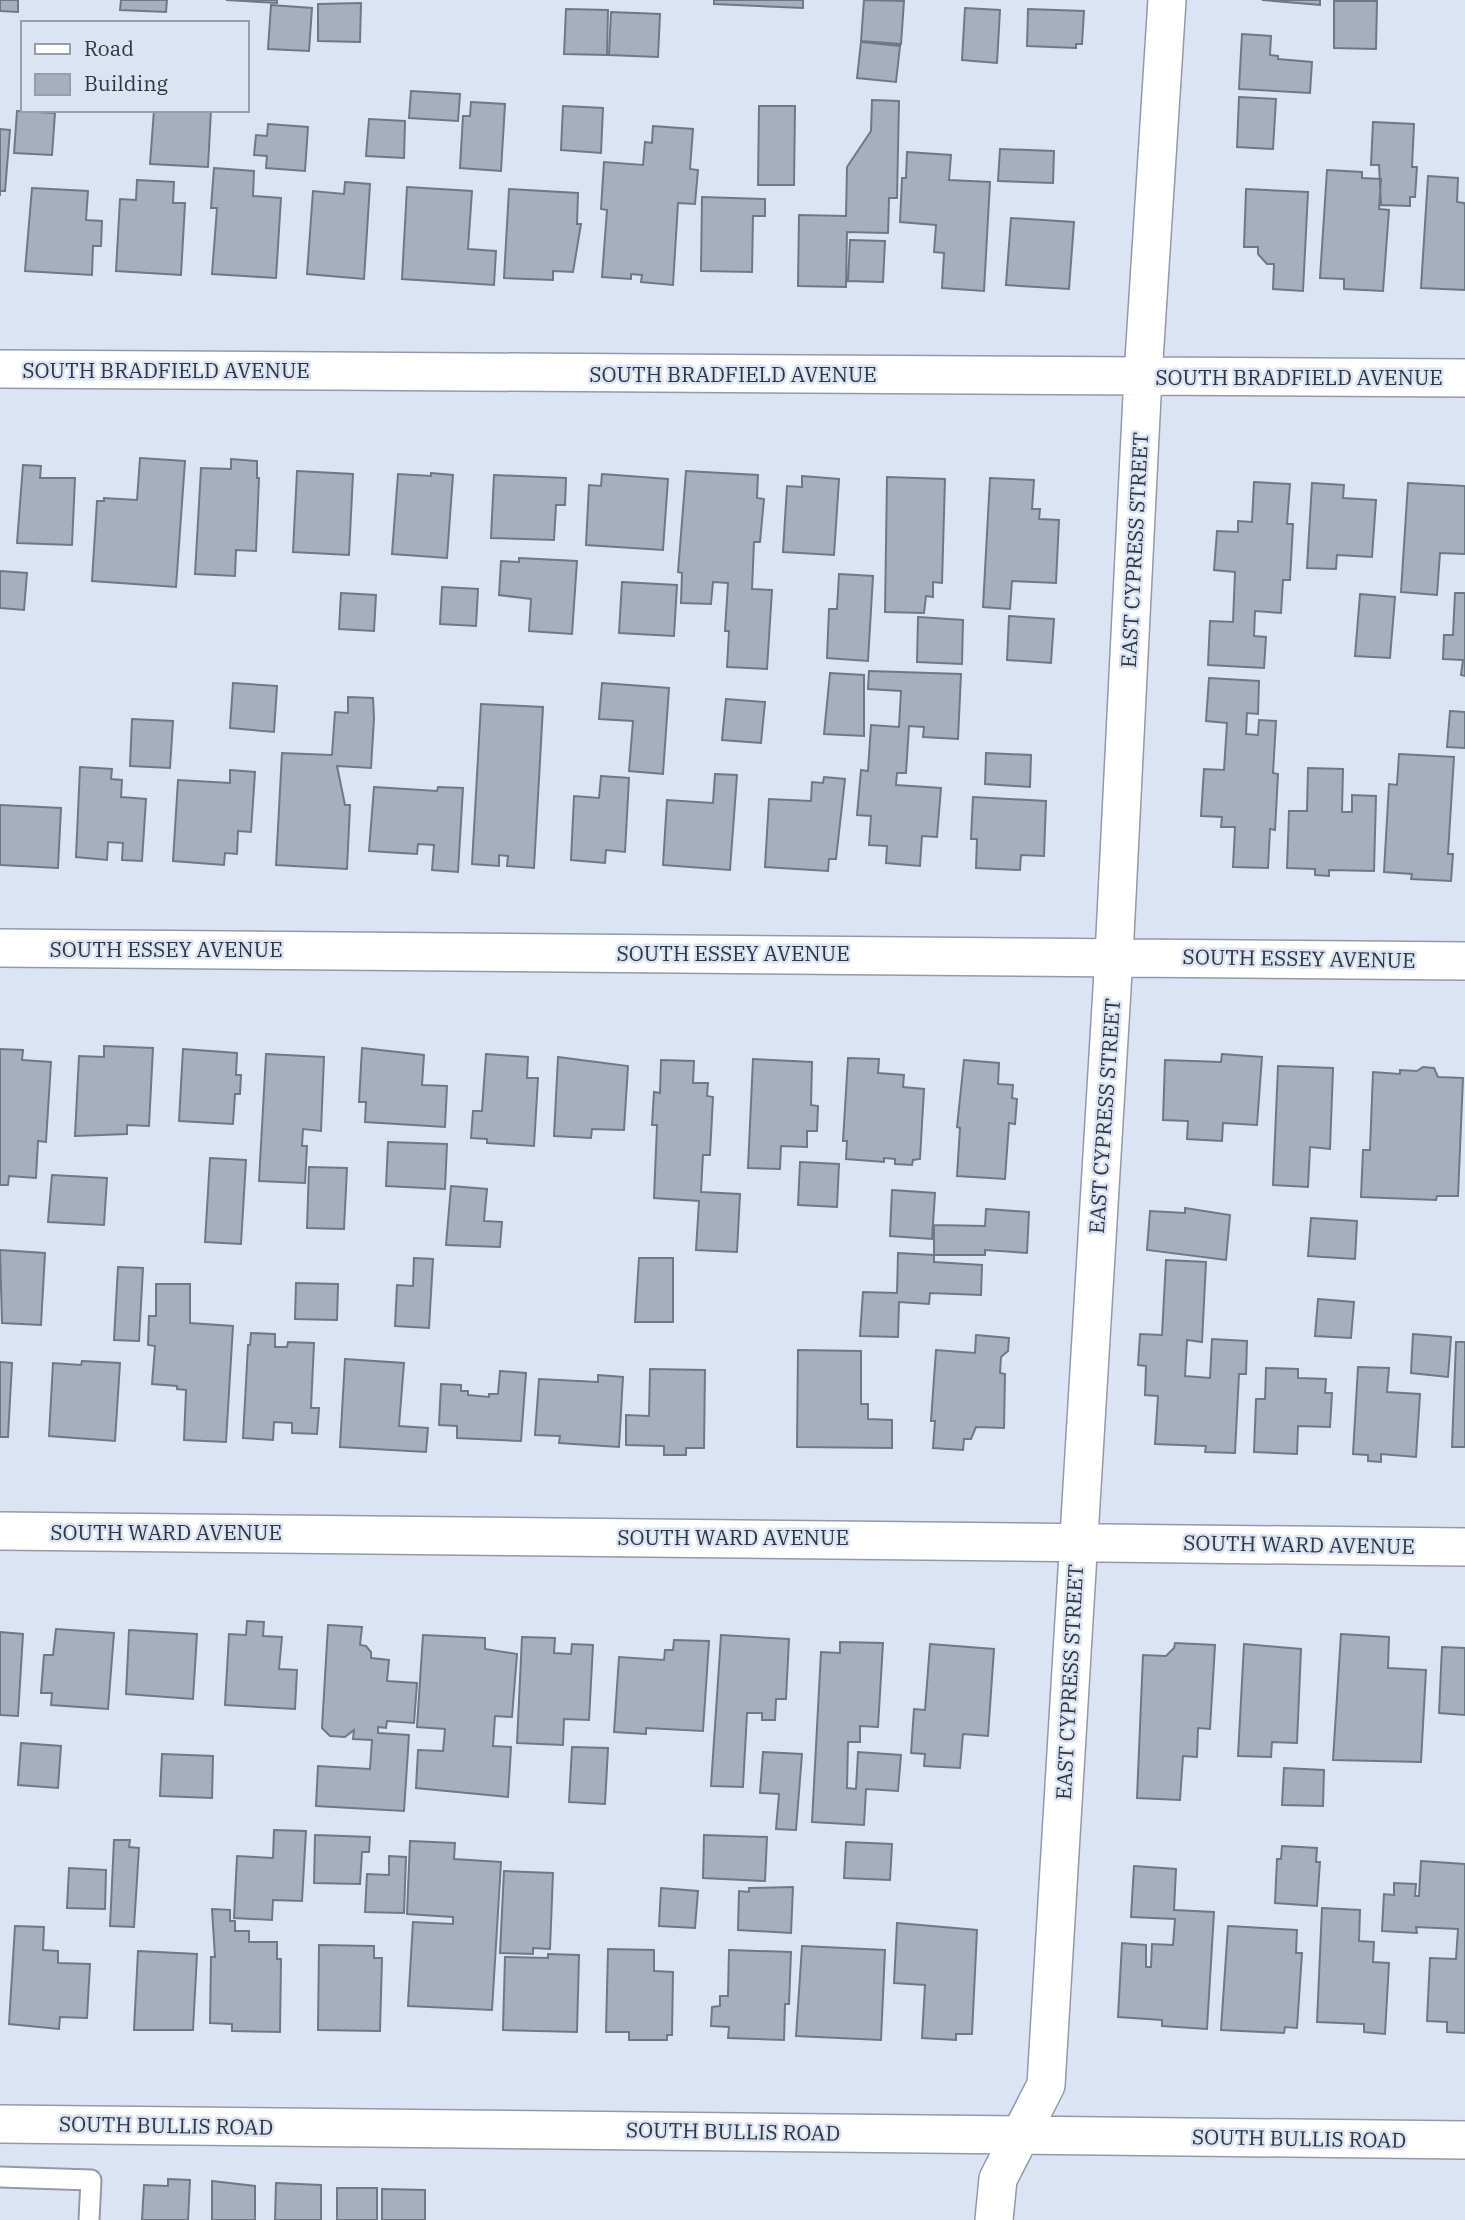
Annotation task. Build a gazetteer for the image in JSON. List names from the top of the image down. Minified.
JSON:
{"streets":{"street":["SOUTH BRADFIELD AVENUE","EAST CYPRESS STREET","SOUTH ESSEY AVENUE","SOUTH WARD AVENUE","SOUTH BULLIS ROAD"]},"crossings":[["SOUTH BRADFIELD AVENUE","EAST CYPRESS STREET"],["EAST CYPRESS STREET","SOUTH ESSEY AVENUE"],["EAST CYPRESS STREET","SOUTH WARD AVENUE"],["EAST CYPRESS STREET","SOUTH BULLIS ROAD"]],"legend":["Road","Building"]}
